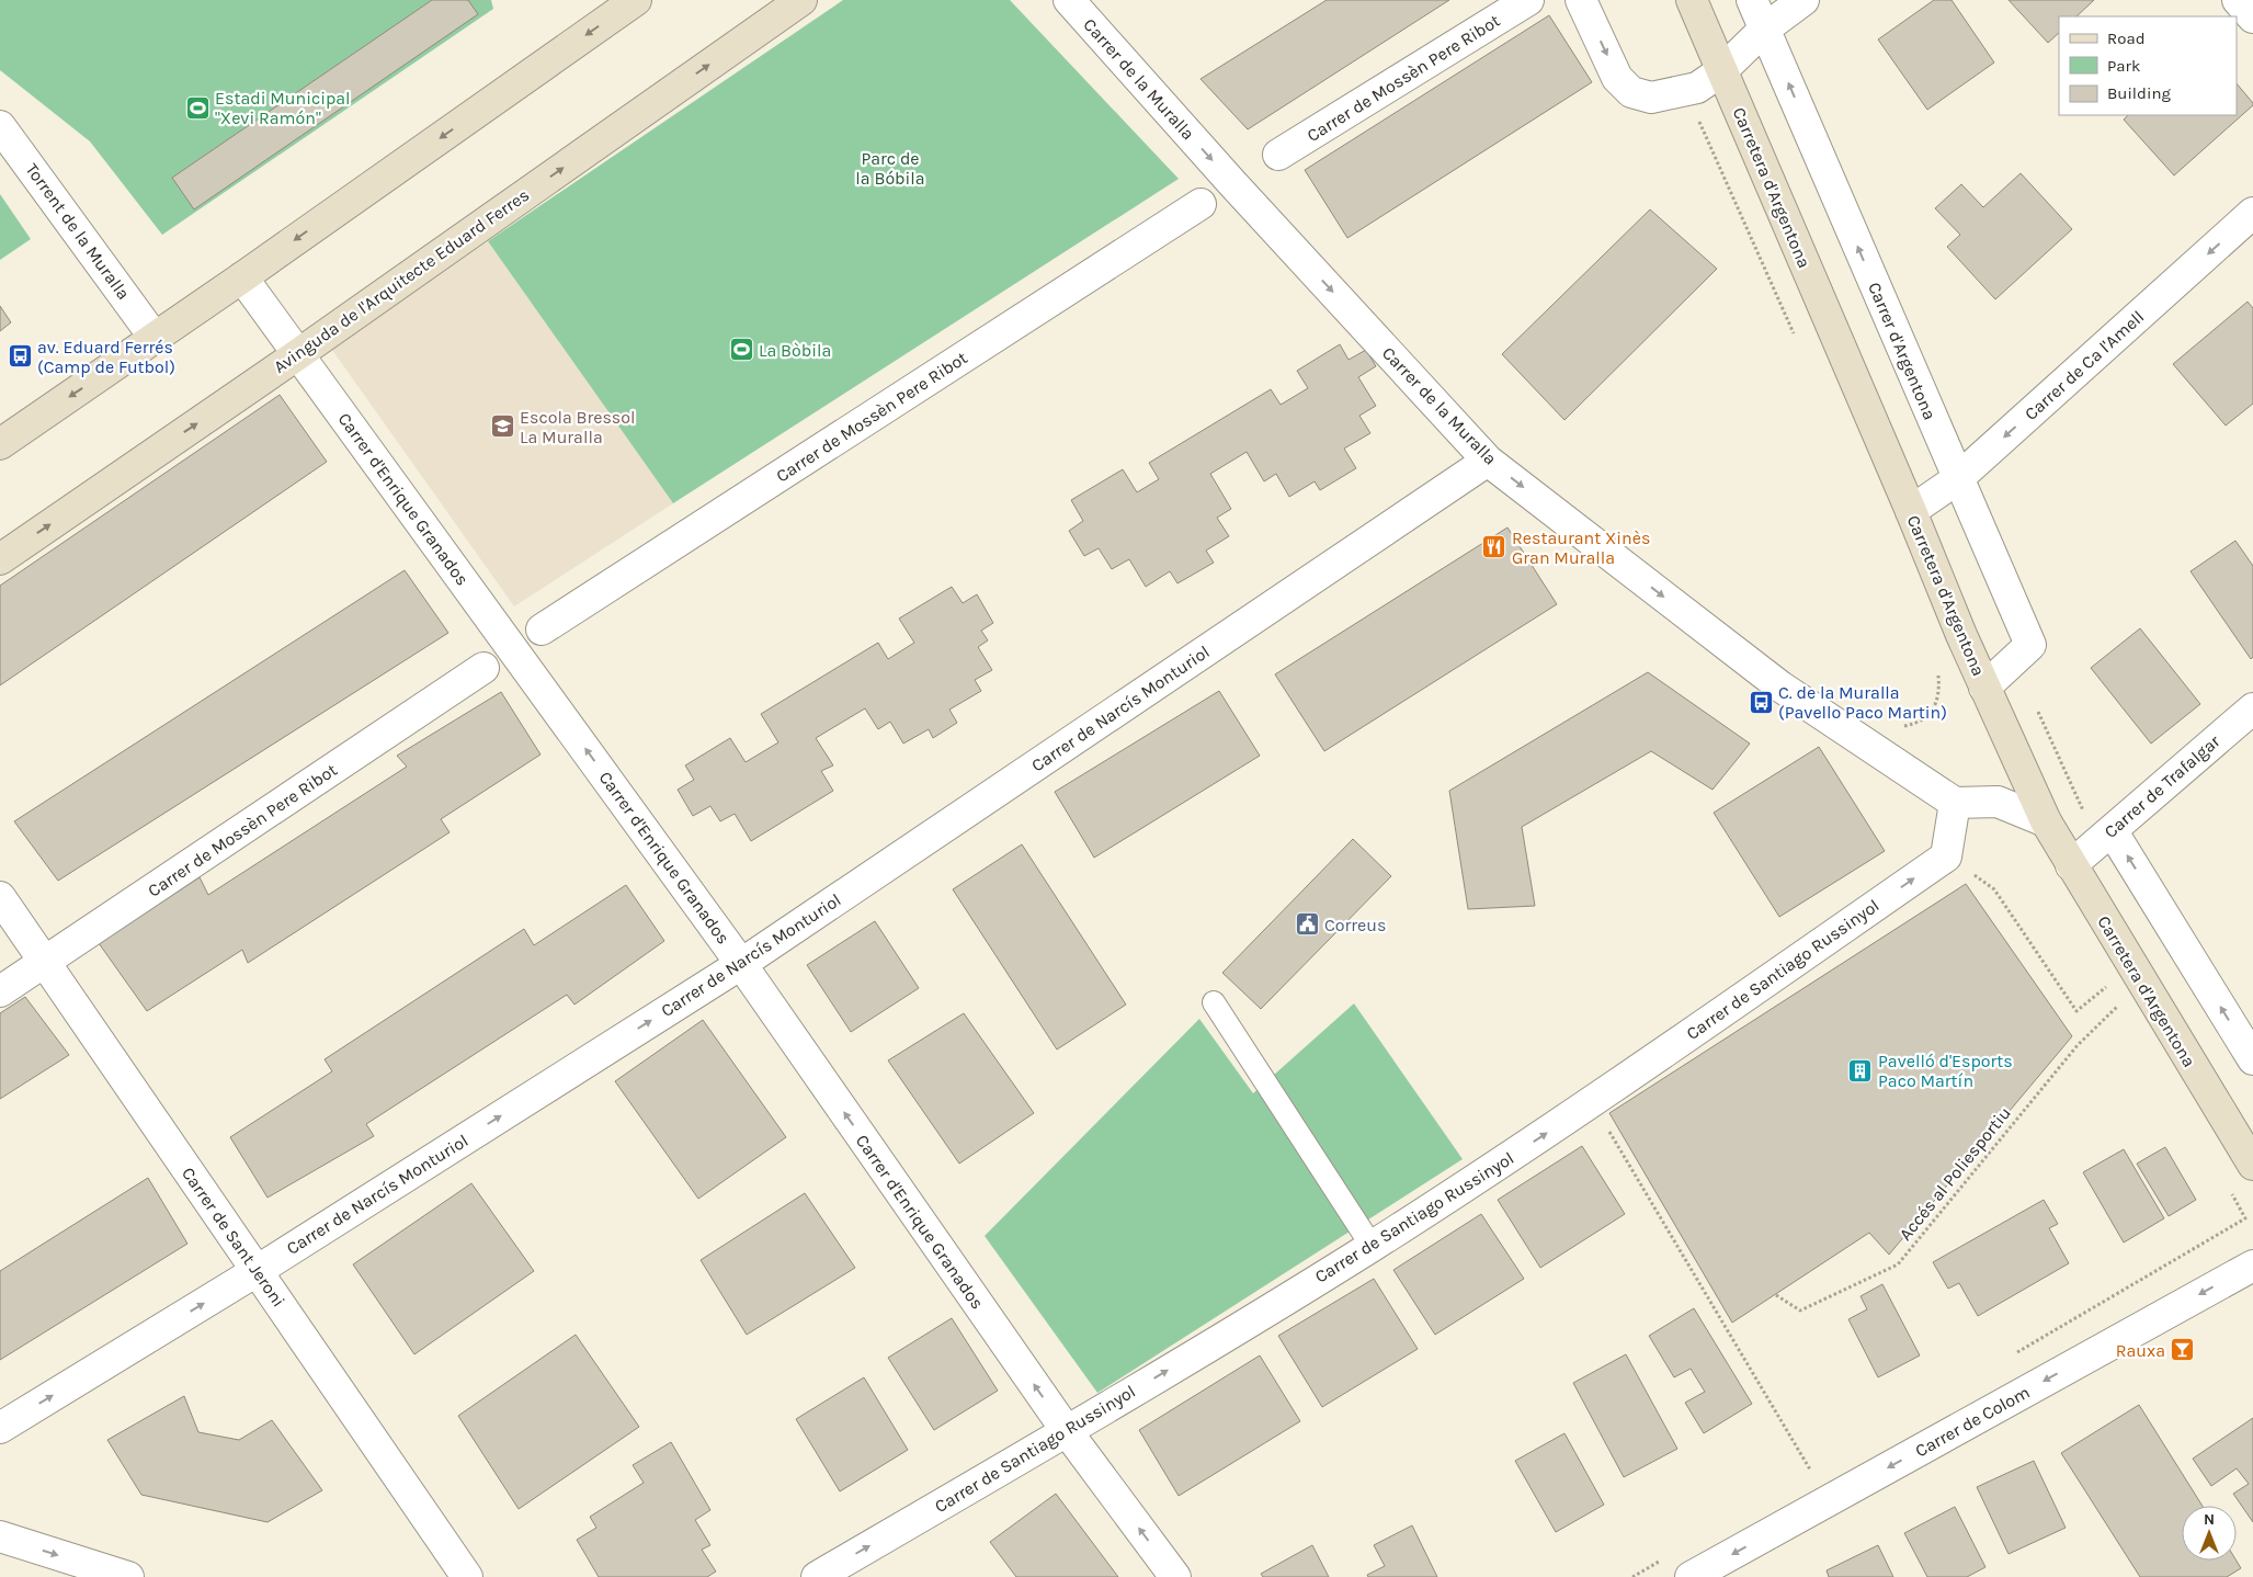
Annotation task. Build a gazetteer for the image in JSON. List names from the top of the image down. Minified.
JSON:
{"streets":{"street":["Carrer de Mossèn Pere Ribot","Carrer de la Muralla","Carretera d'Argentona","Torrent de la Muralla","Avinguda de l'Arquitecte Eduard Ferres","Carrer d'Argentona","Carrer de Ca l'Amell","Carrer d'Enrique Granados","Carrer de Narcís Monturiol","Carrer de Trafalgar","Carrer de Santiago Russinyol","Carrer de Sant Jeroni","Carrer de Colom"],"path":["Accés al Poliesportiu"]},"crossings":[["Carrer de Mossèn Pere Ribot","Carrer de Sant Jeroni"],["Carrer de la Muralla","Carrer de Narcís Monturiol"],["Carrer de la Muralla","Carrer de Santiago Russinyol"],["Carretera d'Argentona","Carrer d'Argentona"],["Carretera d'Argentona","Carrer de Ca l'Amell"],["Carretera d'Argentona","Carrer de Trafalgar"],["Avinguda de l'Arquitecte Eduard Ferres","Carrer d'Enrique Granados"],["Carrer d'Argentona","Carrer de Ca l'Amell"],["Carrer d'Enrique Granados","Carrer de Narcís Monturiol"],["Carrer d'Enrique Granados","Carrer de Santiago Russinyol"],["Carrer de Narcís Monturiol","Carrer de Sant Jeroni"]],"one_way":["Carrer de la Muralla","Carrer d'Argentona","Carrer de Ca l'Amell","Carrer d'Enrique Granados","Carrer de Narcís Monturiol","Carrer de Santiago Russinyol","Carrer de Colom"],"parks":["Parc de la Bóbila"],"places":{"sports":["Estadi Municipal \"Xevi Ramón\"","La Bòbila"],"bus stop":["av. Eduard Ferrés (Camp de Futbol)","C. de la Muralla (Pavello Paco Martin)"],"school or university":["Escola Bressol La Muralla"],"restaurant":["Restaurant Xinès Gran Muralla"],"public building":["Correus"],"building":["Pavelló d'Esports Paco Martín"],"bar":["Rauxa"]},"legend":["Road","Park","Building"],"north":"top"}
